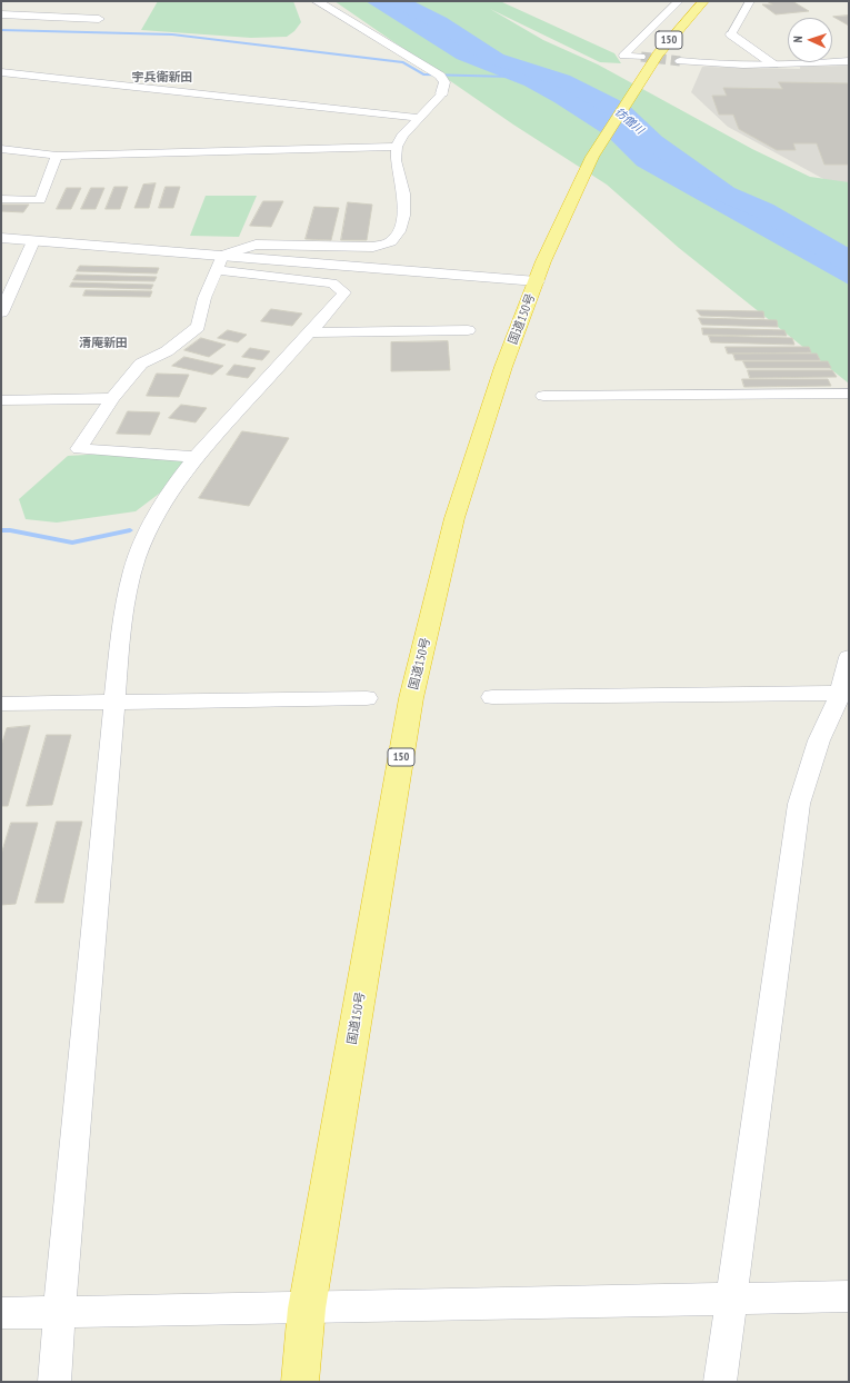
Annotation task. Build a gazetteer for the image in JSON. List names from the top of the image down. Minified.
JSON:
{"streets":{"highway":["150","国道150号"]},"districts":["宇兵衛新田","清庵新田"],"water":["彷僧川"],"north":"left"}
